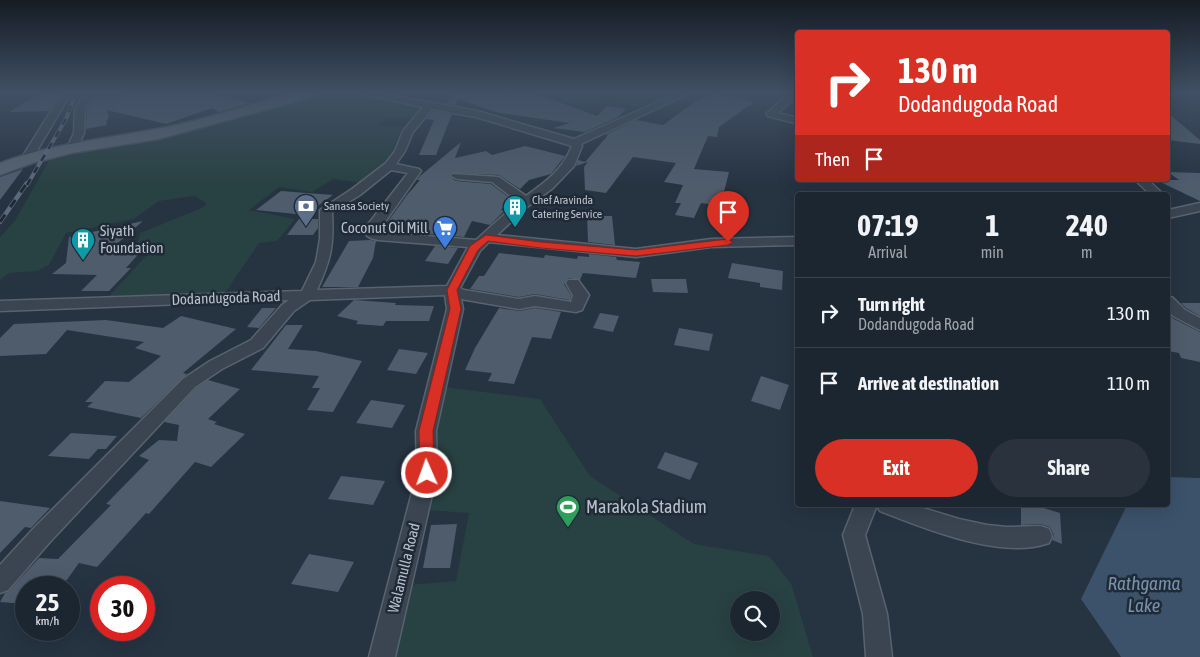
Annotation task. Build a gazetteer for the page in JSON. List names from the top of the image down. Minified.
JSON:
{"streets":{"street":["Dodandugoda Road","Walamulla Road"]},"crossings":[["Dodandugoda Road","Walamulla Road"]],"water":["Rathgama Lake"],"places":{"bank":["Sanasa Society"],"building":["Chef Aravinda Catering Service","Siyath Foundation"],"supermarket":["Coconut Oil Mill"],"sports":["Marakola Stadium"]},"page":{"turn":["130 m","Dodandugoda Road"],"then":"Then","eta":["07:19","Arrival","1","min","240","m"],"list":[{"name":"Turn right","note":"Dodandugoda Road","value":"130 m"},{"name":"Arrive at destination","value":"110 m"}],"buttons":["Exit","Share"],"speed":"25 km/h","limit":"30"}}
